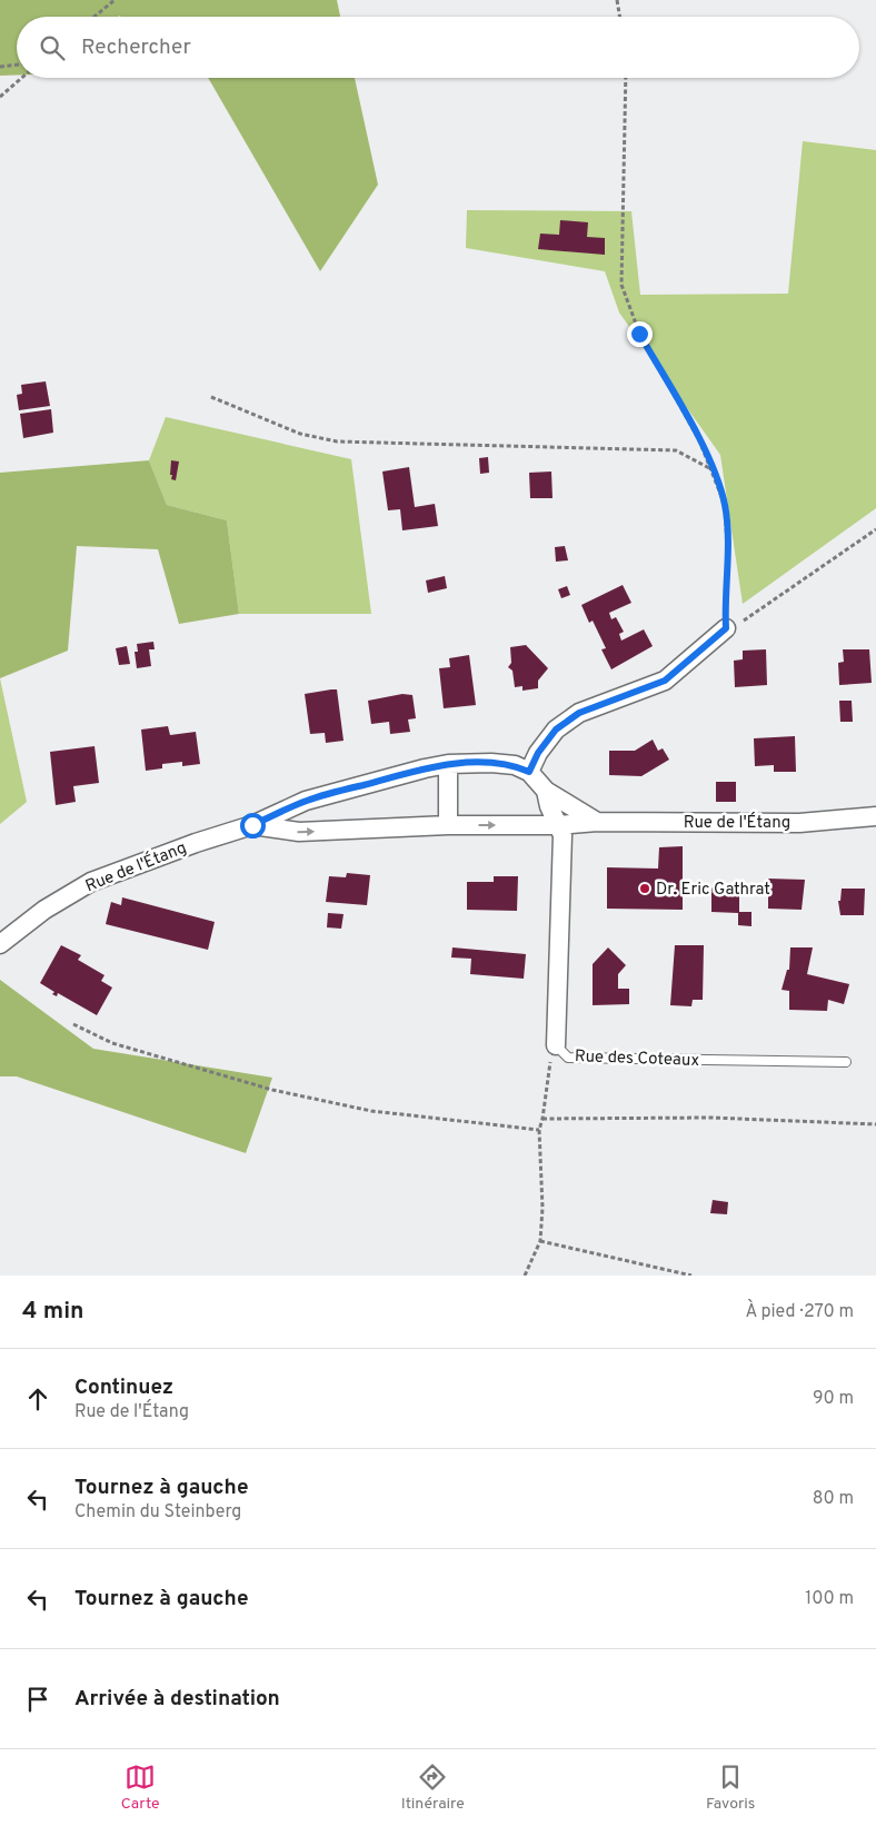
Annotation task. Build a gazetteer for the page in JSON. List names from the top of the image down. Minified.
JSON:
{"streets":{"street":["Rue de l'Étang","Rue des Coteaux"]},"crossings":[["Rue de l'Étang","Rue des Coteaux"]],"places":["Dr. Eric Gathrat"],"page":{"search":"Rechercher","heading":["4 min","À pied · 270 m"],"list":[["Continuez","Rue de l'Étang","90 m"],["Tournez à gauche","Chemin du Steinberg","80 m"],["Tournez à gauche","100 m"],"Arrivée à destination"],"nav":["Carte","Itinéraire","Favoris"]}}
